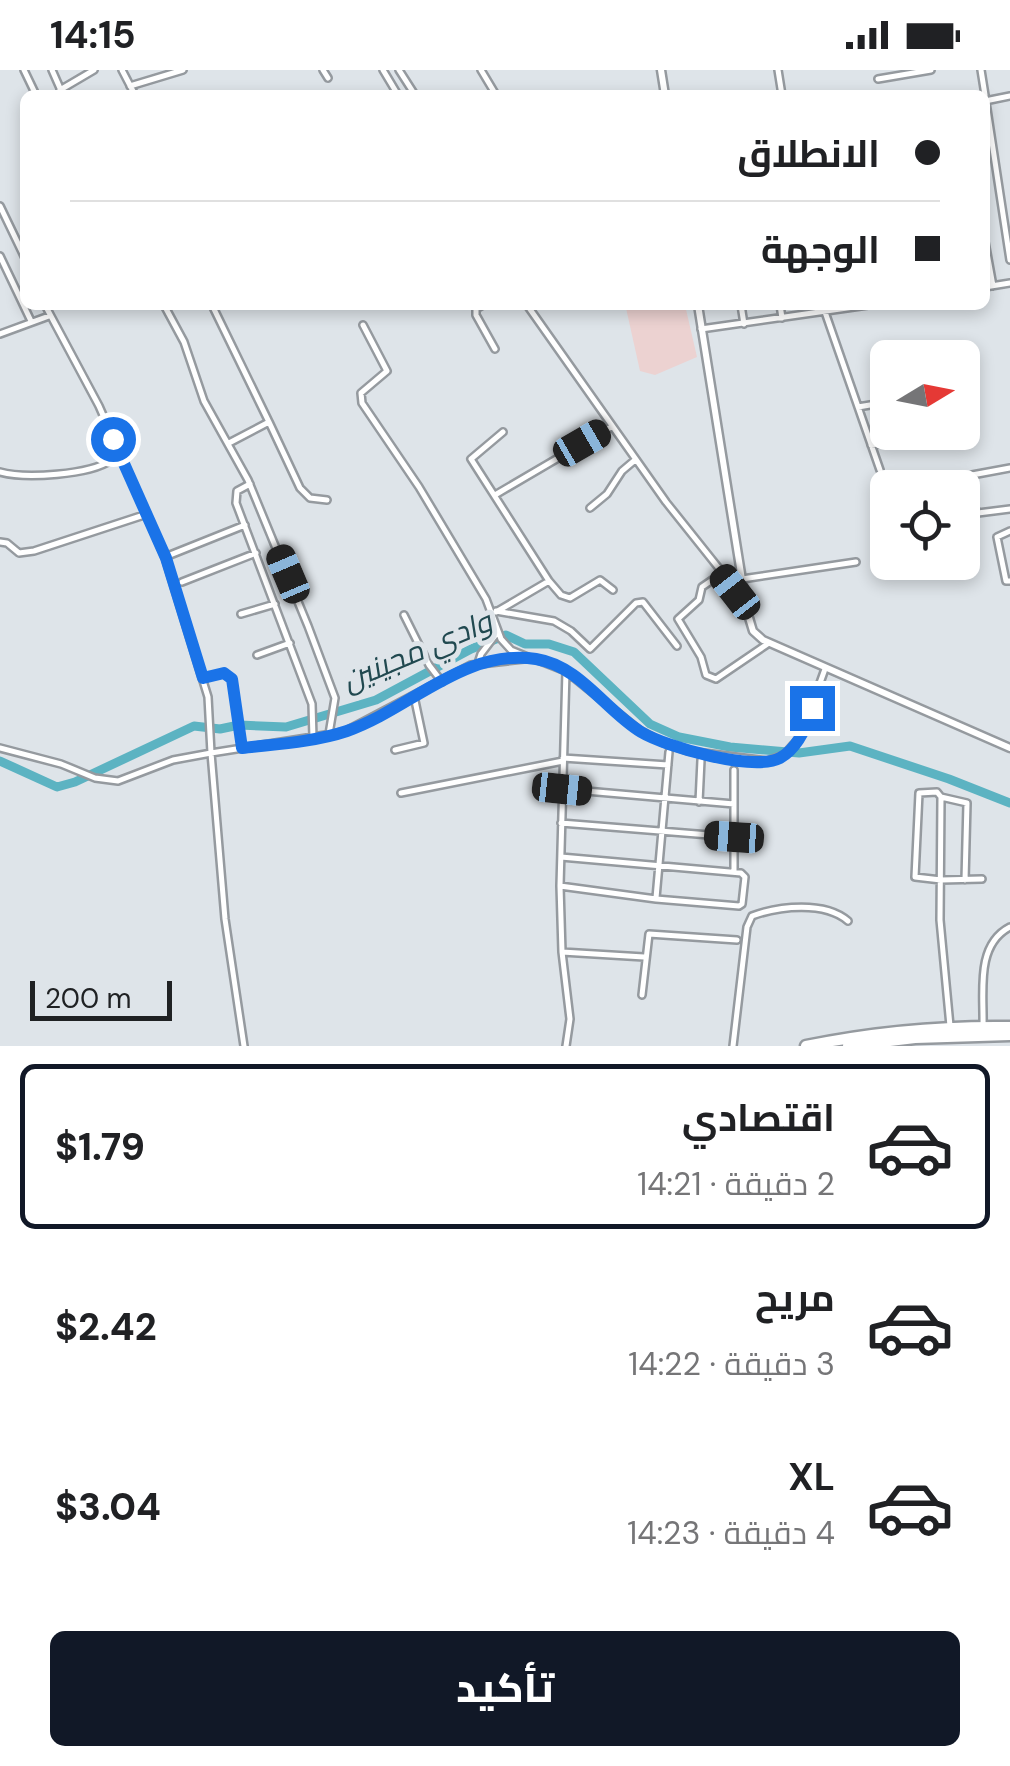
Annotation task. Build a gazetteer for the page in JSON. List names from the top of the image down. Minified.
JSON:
{"water":["وادي مجينين"],"scale_bar":"200 m","north":"right","page":{"status":"14:15","banner":["الانطلاق","الوجهة"],"scale":"200 m","list":[{"name":"اقتصادي","note":"2 دقيقة · 14:21","value":"$1.79"},{"name":"مريح","note":"3 دقيقة · 14:22","value":"$2.42"},{"name":"XL","note":"4 دقيقة · 14:23","value":"$3.04"}],"buttons":"تأكيد"}}
